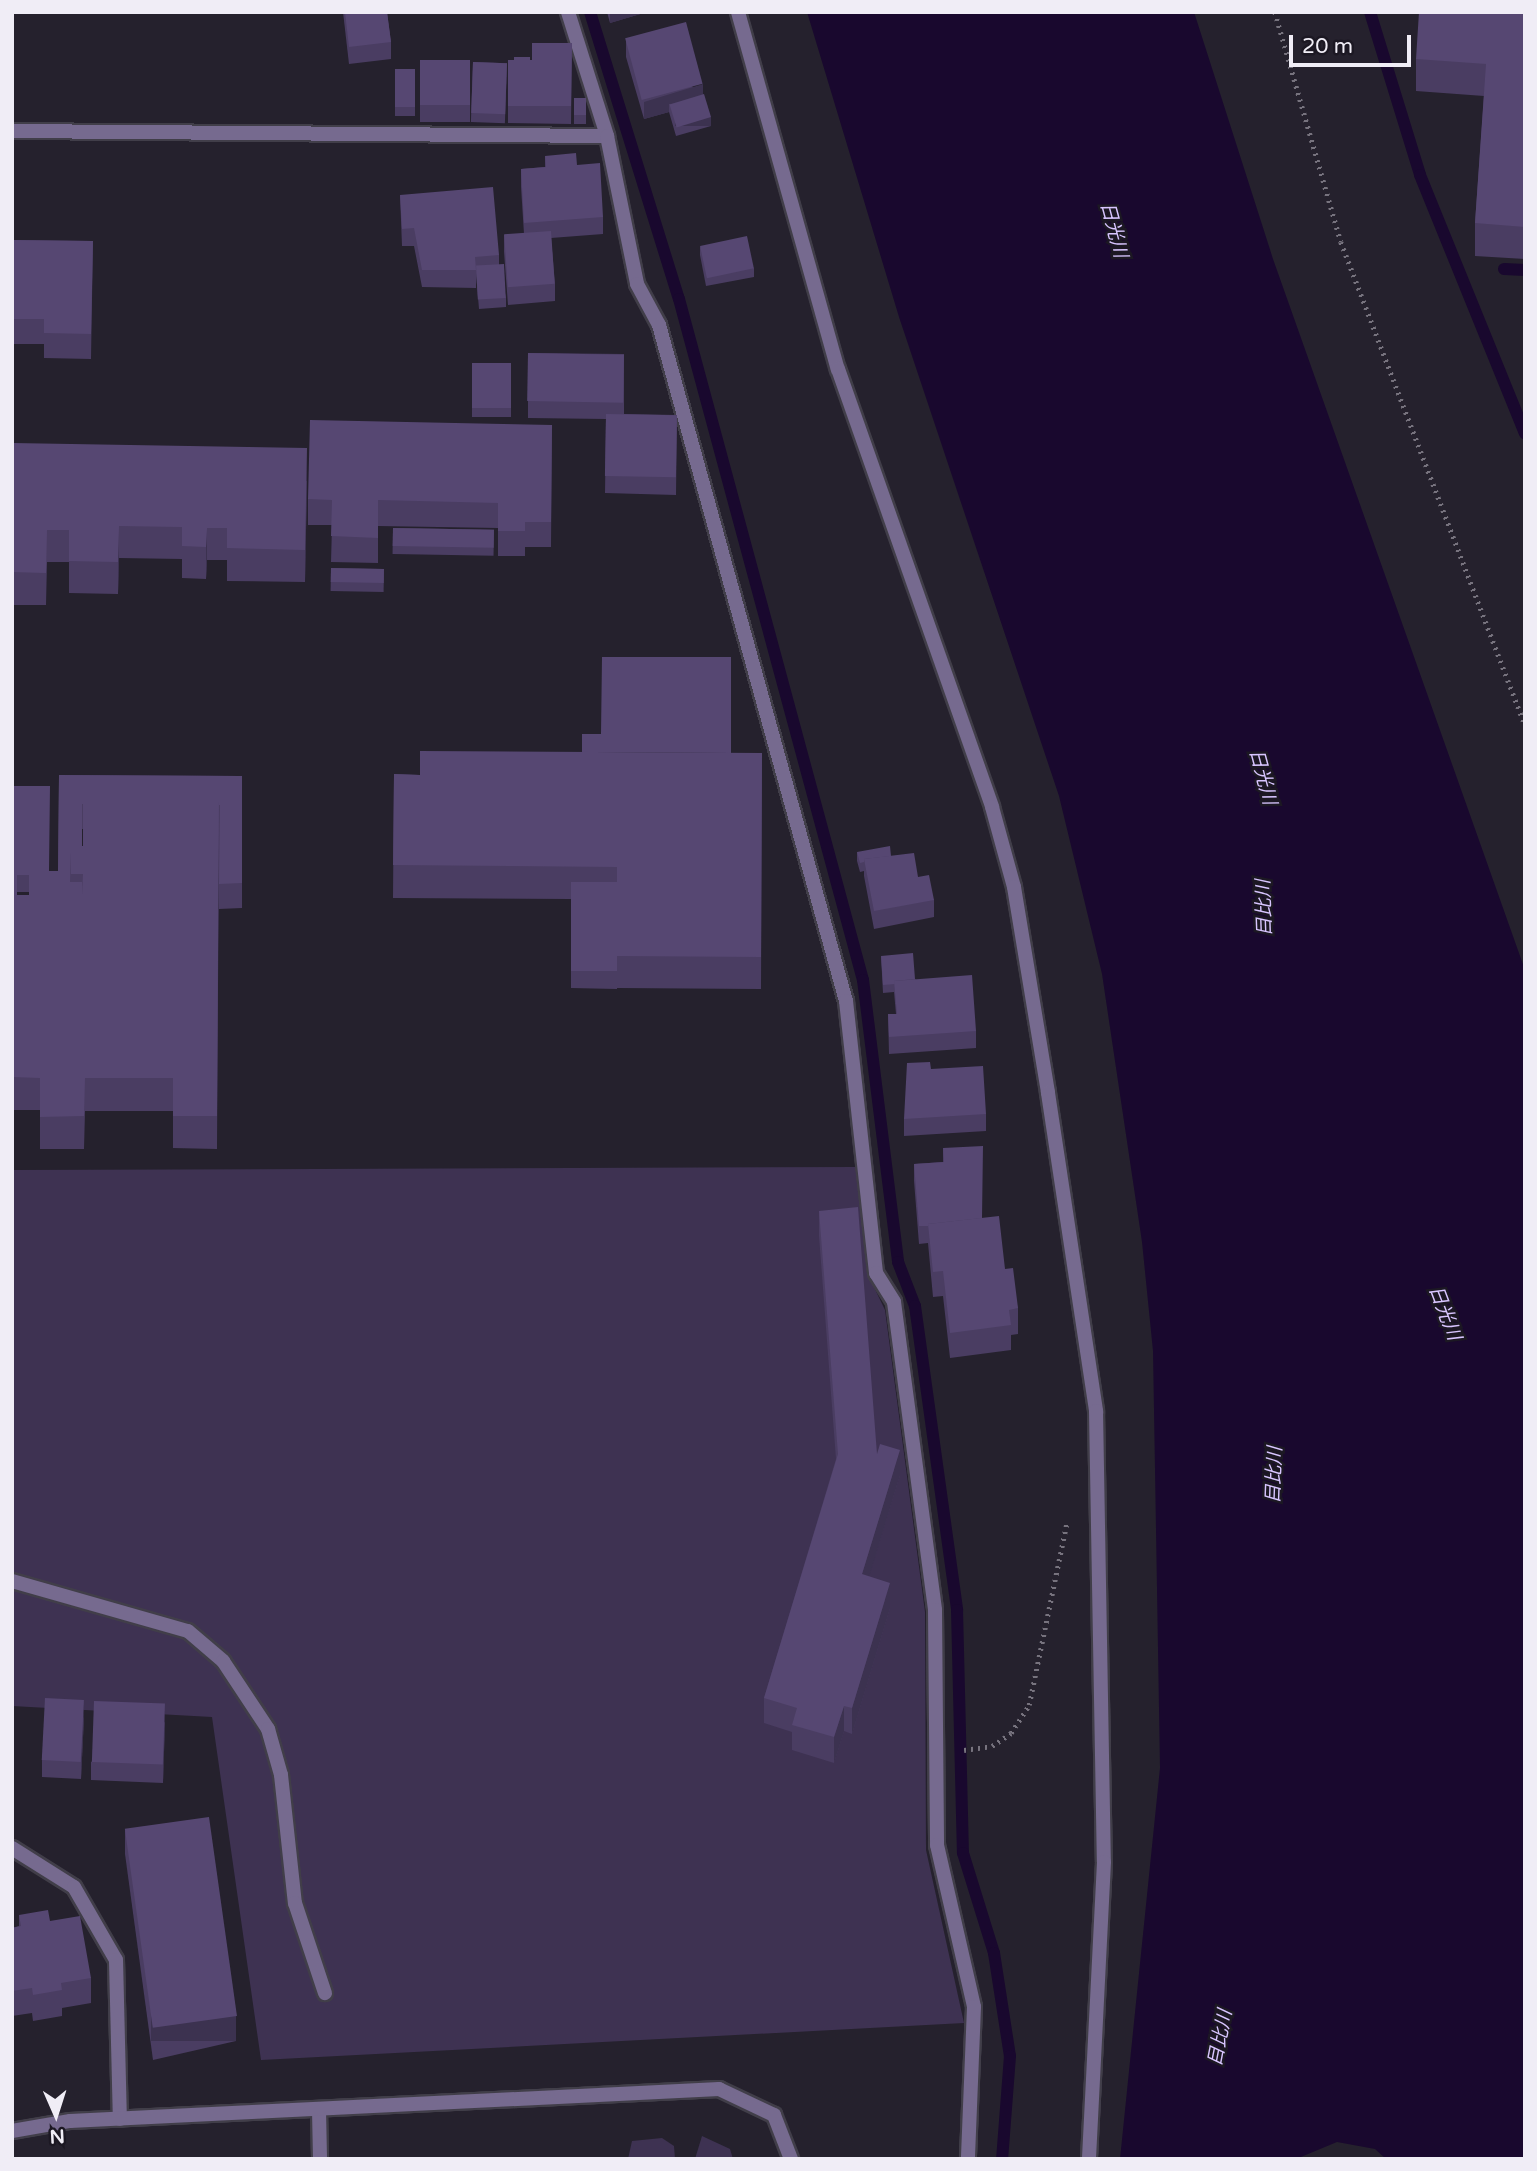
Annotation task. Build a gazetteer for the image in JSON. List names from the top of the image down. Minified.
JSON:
{"water":["日光川","目比川"],"scale_bar":"20 m","north":"bottom"}
